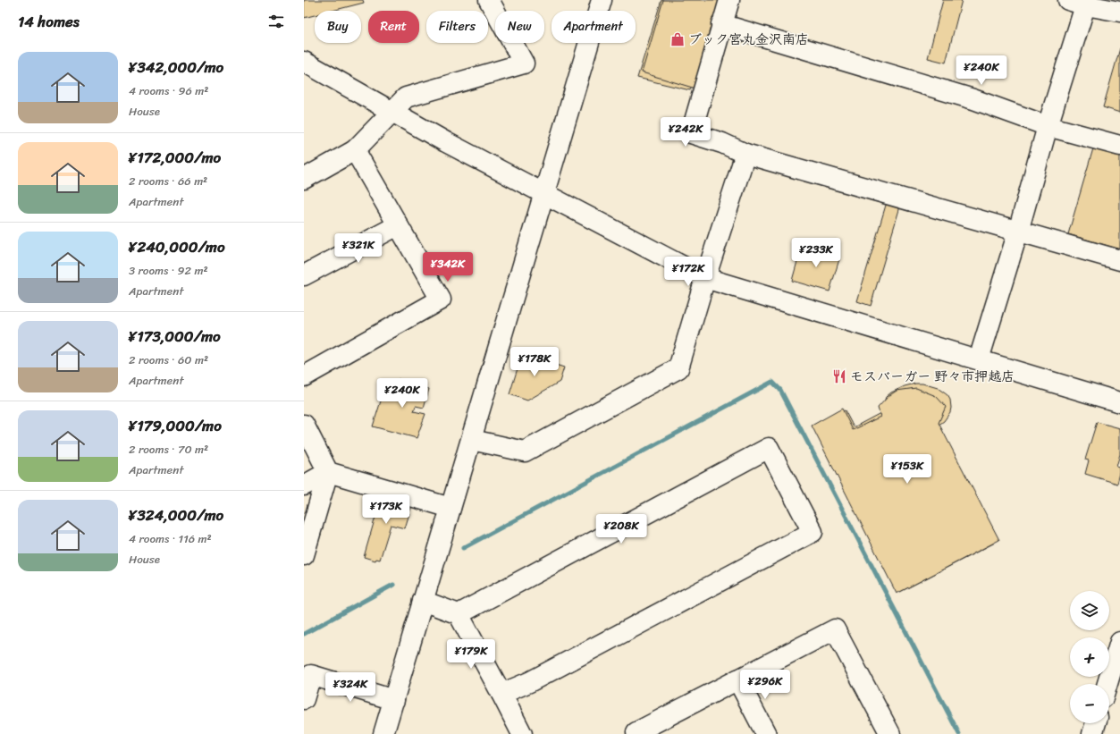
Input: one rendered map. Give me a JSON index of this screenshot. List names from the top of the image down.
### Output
{
  "places": {
    "shop": ["ブック宮丸金沢南店"],
    "restaurant": ["モスバーガー 野々市押越店"]
  },
  "page": {
    "heading": "14 homes",
    "chip": [
      "Buy",
      "Rent",
      "Filters",
      "New",
      "Apartment"
    ],
    "list": [
      {
        "name": "¥342,000/mo",
        "note": "4 rooms · 96 m² · House"
      },
      {
        "name": "¥172,000/mo",
        "note": "2 rooms · 66 m² · Apartment"
      },
      {
        "name": "¥240,000/mo",
        "note": "3 rooms · 92 m² · Apartment"
      },
      {
        "name": "¥173,000/mo",
        "note": "2 rooms · 60 m² · Apartment"
      },
      {
        "name": "¥179,000/mo",
        "note": "2 rooms · 70 m² · Apartment"
      },
      {
        "name": "¥324,000/mo",
        "note": "4 rooms · 116 m² · House"
      }
    ],
    "price": [
      "¥240K",
      "¥242K",
      "¥321K",
      "¥233K",
      "¥342K",
      "¥172K",
      "¥178K",
      "¥240K",
      "¥153K",
      "¥173K",
      "¥208K",
      "¥179K",
      "¥296K",
      "¥324K"
    ],
    "map_buttons": ["+", "−"]
  }
}
